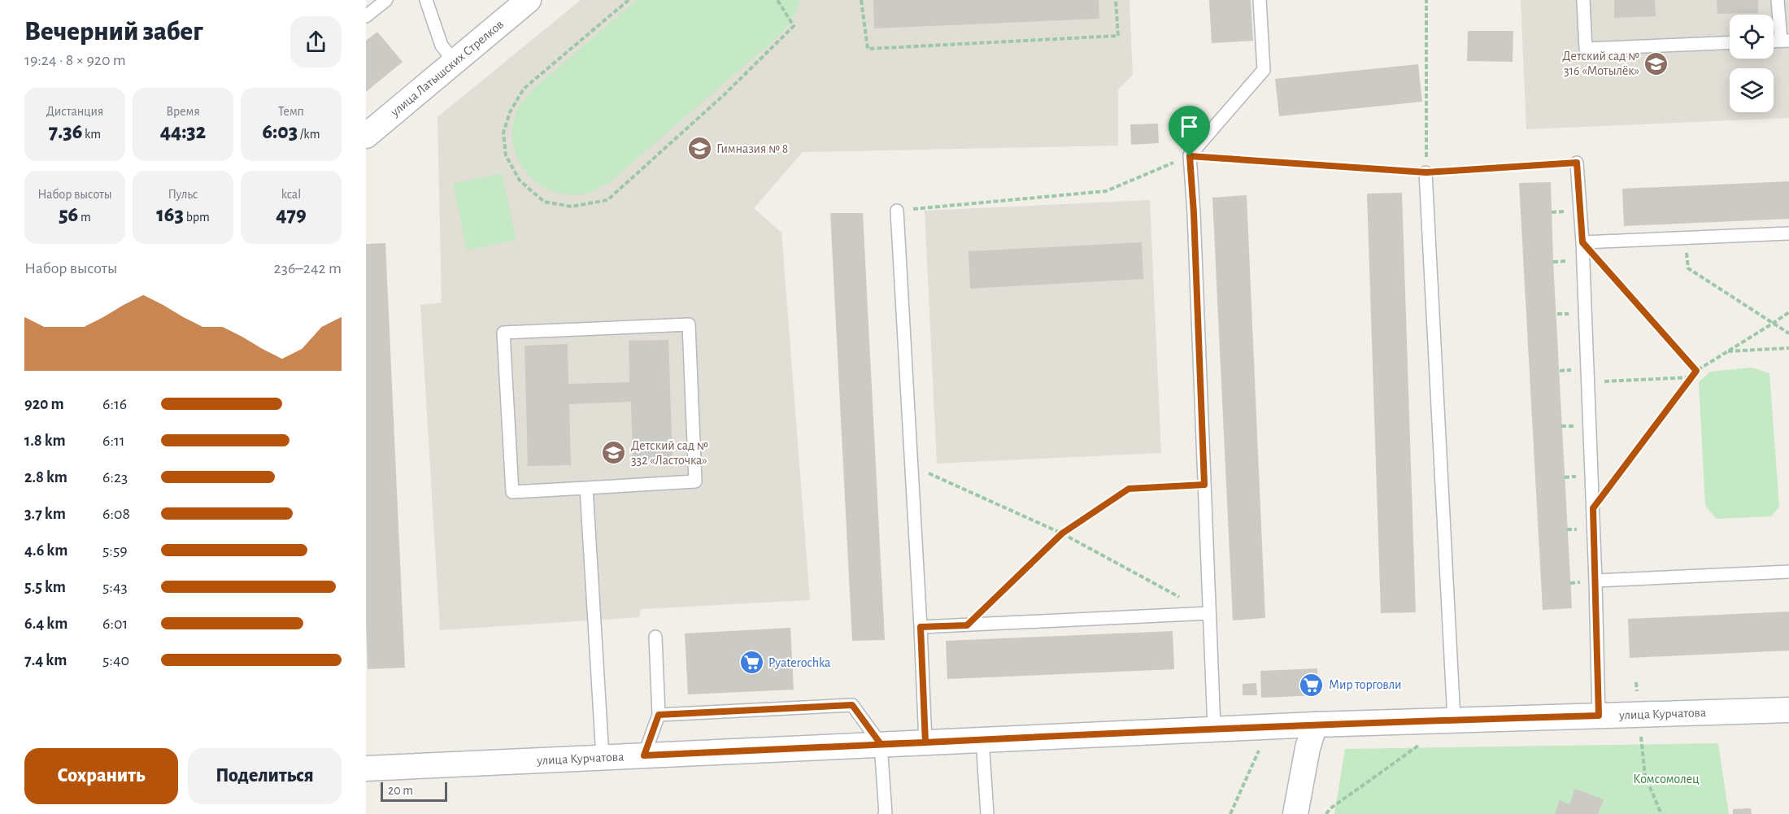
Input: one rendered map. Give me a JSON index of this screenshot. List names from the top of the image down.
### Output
{
  "streets": {
    "street": ["улица Латышских Стрелков", "улица Курчатова"]
  },
  "parks": ["Комсомолец"],
  "places": {
    "school or university": ["Детский сад № 316 «Мотылёк»", "Гимназия № 8", "Детский сад № 332 «Ласточка»"],
    "supermarket": ["Pyaterochka", "Мир торговли"]
  },
  "scale_bar": "20 m",
  "page": {
    "heading": ["Вечерний забег", "19:24 · 8 × 920 m"],
    "stats": [
      ["Дистанция", "7.36 km"],
      ["Время", "44:32"],
      ["Темп", "6:03 /km"],
      ["Набор высоты", "56 m"],
      ["Пульс", "163 bpm"],
      ["kcal", "479"]
    ],
    "chart": ["Набор высоты", "236–242 m"],
    "list": [
      {
        "name": "920 m",
        "note": "6:16"
      },
      {
        "name": "1.8 km",
        "note": "6:11"
      },
      {
        "name": "2.8 km",
        "note": "6:23"
      },
      {
        "name": "3.7 km",
        "note": "6:08"
      },
      {
        "name": "4.6 km",
        "note": "5:59"
      },
      {
        "name": "5.5 km",
        "note": "5:43"
      },
      {
        "name": "6.4 km",
        "note": "6:01"
      },
      {
        "name": "7.4 km",
        "note": "5:40"
      }
    ],
    "buttons": ["Сохранить", "Поделиться"],
    "scale": "20 m"
  }
}
